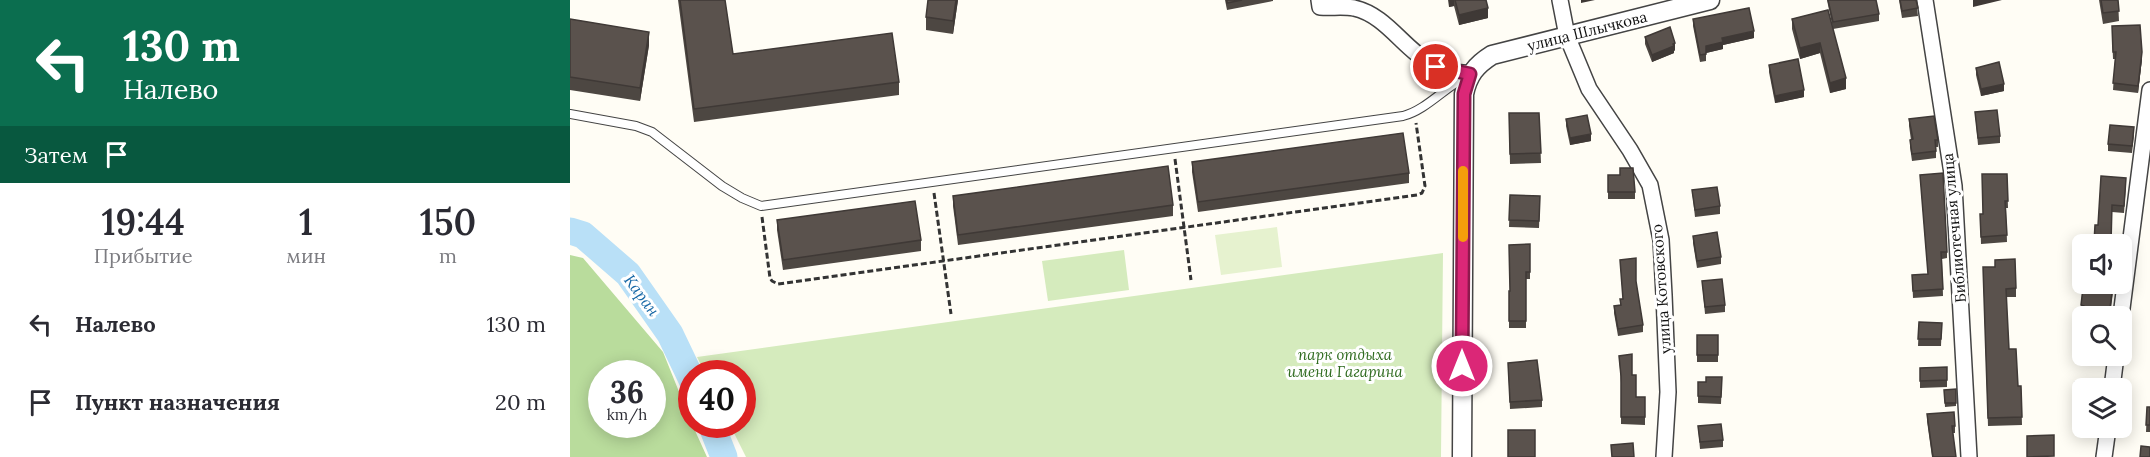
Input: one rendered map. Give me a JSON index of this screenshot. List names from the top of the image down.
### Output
{
  "streets": {
    "street": ["улица Шлычкова", "Библиотечная улица", "улица Котовского"]
  },
  "crossings": [
    ["улица Шлычкова", "улица Котовского"]
  ],
  "water": ["Каран"],
  "parks": ["парк отдыха имени Гагарина"],
  "page": {
    "turn": ["130 m", "Налево"],
    "then": "Затем",
    "eta": [
      "19:44",
      "Прибытие",
      "1",
      "мин",
      "150",
      "m"
    ],
    "list": [
      {
        "name": "Налево",
        "value": "130 m"
      },
      {
        "name": "Пункт назначения",
        "value": "20 m"
      }
    ],
    "speed": "36 km/h",
    "limit": "40"
  }
}
